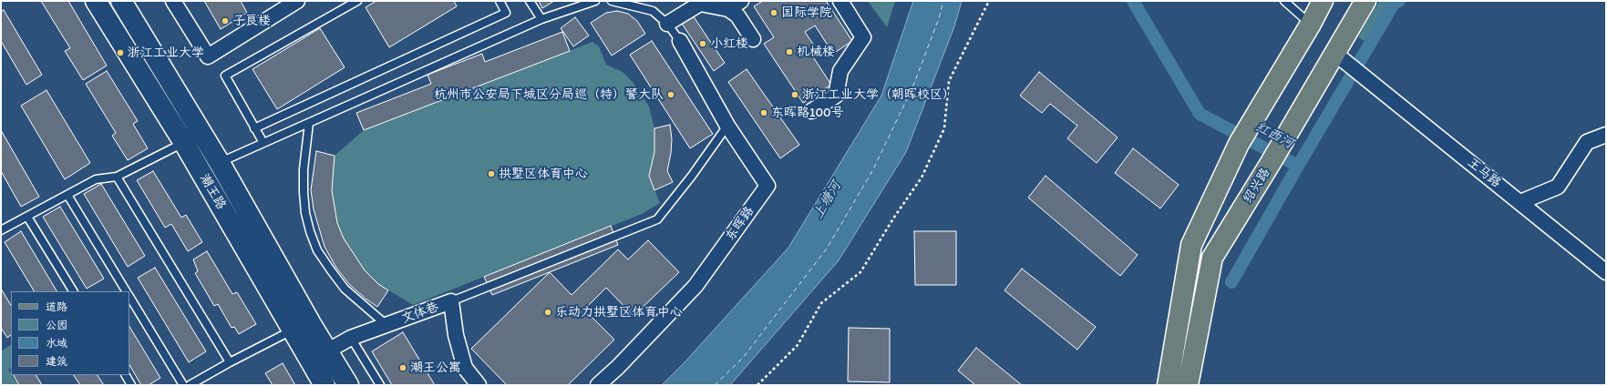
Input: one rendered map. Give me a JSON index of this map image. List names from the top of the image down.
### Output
{
  "streets": {
    "main road": ["绍兴路", "潮王路"],
    "street": ["王马路", "东晖路", "文体巷"]
  },
  "crossings": [
    ["王马路", "绍兴路"],
    ["潮王路", "文体巷"]
  ],
  "water": ["红西河", "上塘河"],
  "places": [
    "国际学院",
    "子良楼",
    "小红楼",
    "机械楼",
    "浙江工业大学",
    "杭州市公安局下城区分局巡（特）警大队",
    "浙江工业大学（朝晖校区）",
    "东晖路100号",
    "拱墅区体育中心",
    "乐动力拱墅区体育中心",
    "潮王公寓"
  ],
  "legend": [
    "道路",
    "公园",
    "水域",
    "建筑"
  ]
}
